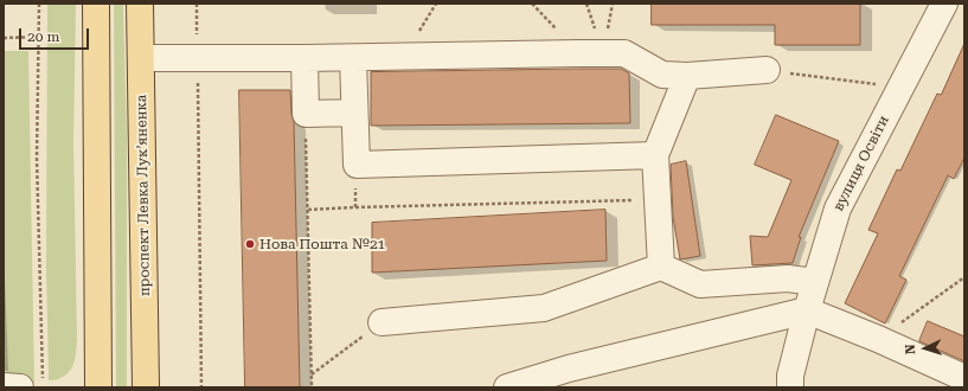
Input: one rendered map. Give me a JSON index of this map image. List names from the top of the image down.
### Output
{
  "streets": {
    "main road": ["проспект Левка Лукʼяненка"],
    "street": ["вулиця Освіти"]
  },
  "places": ["Нова Пошта №21"],
  "scale_bar": "20 m",
  "north": "left"
}
